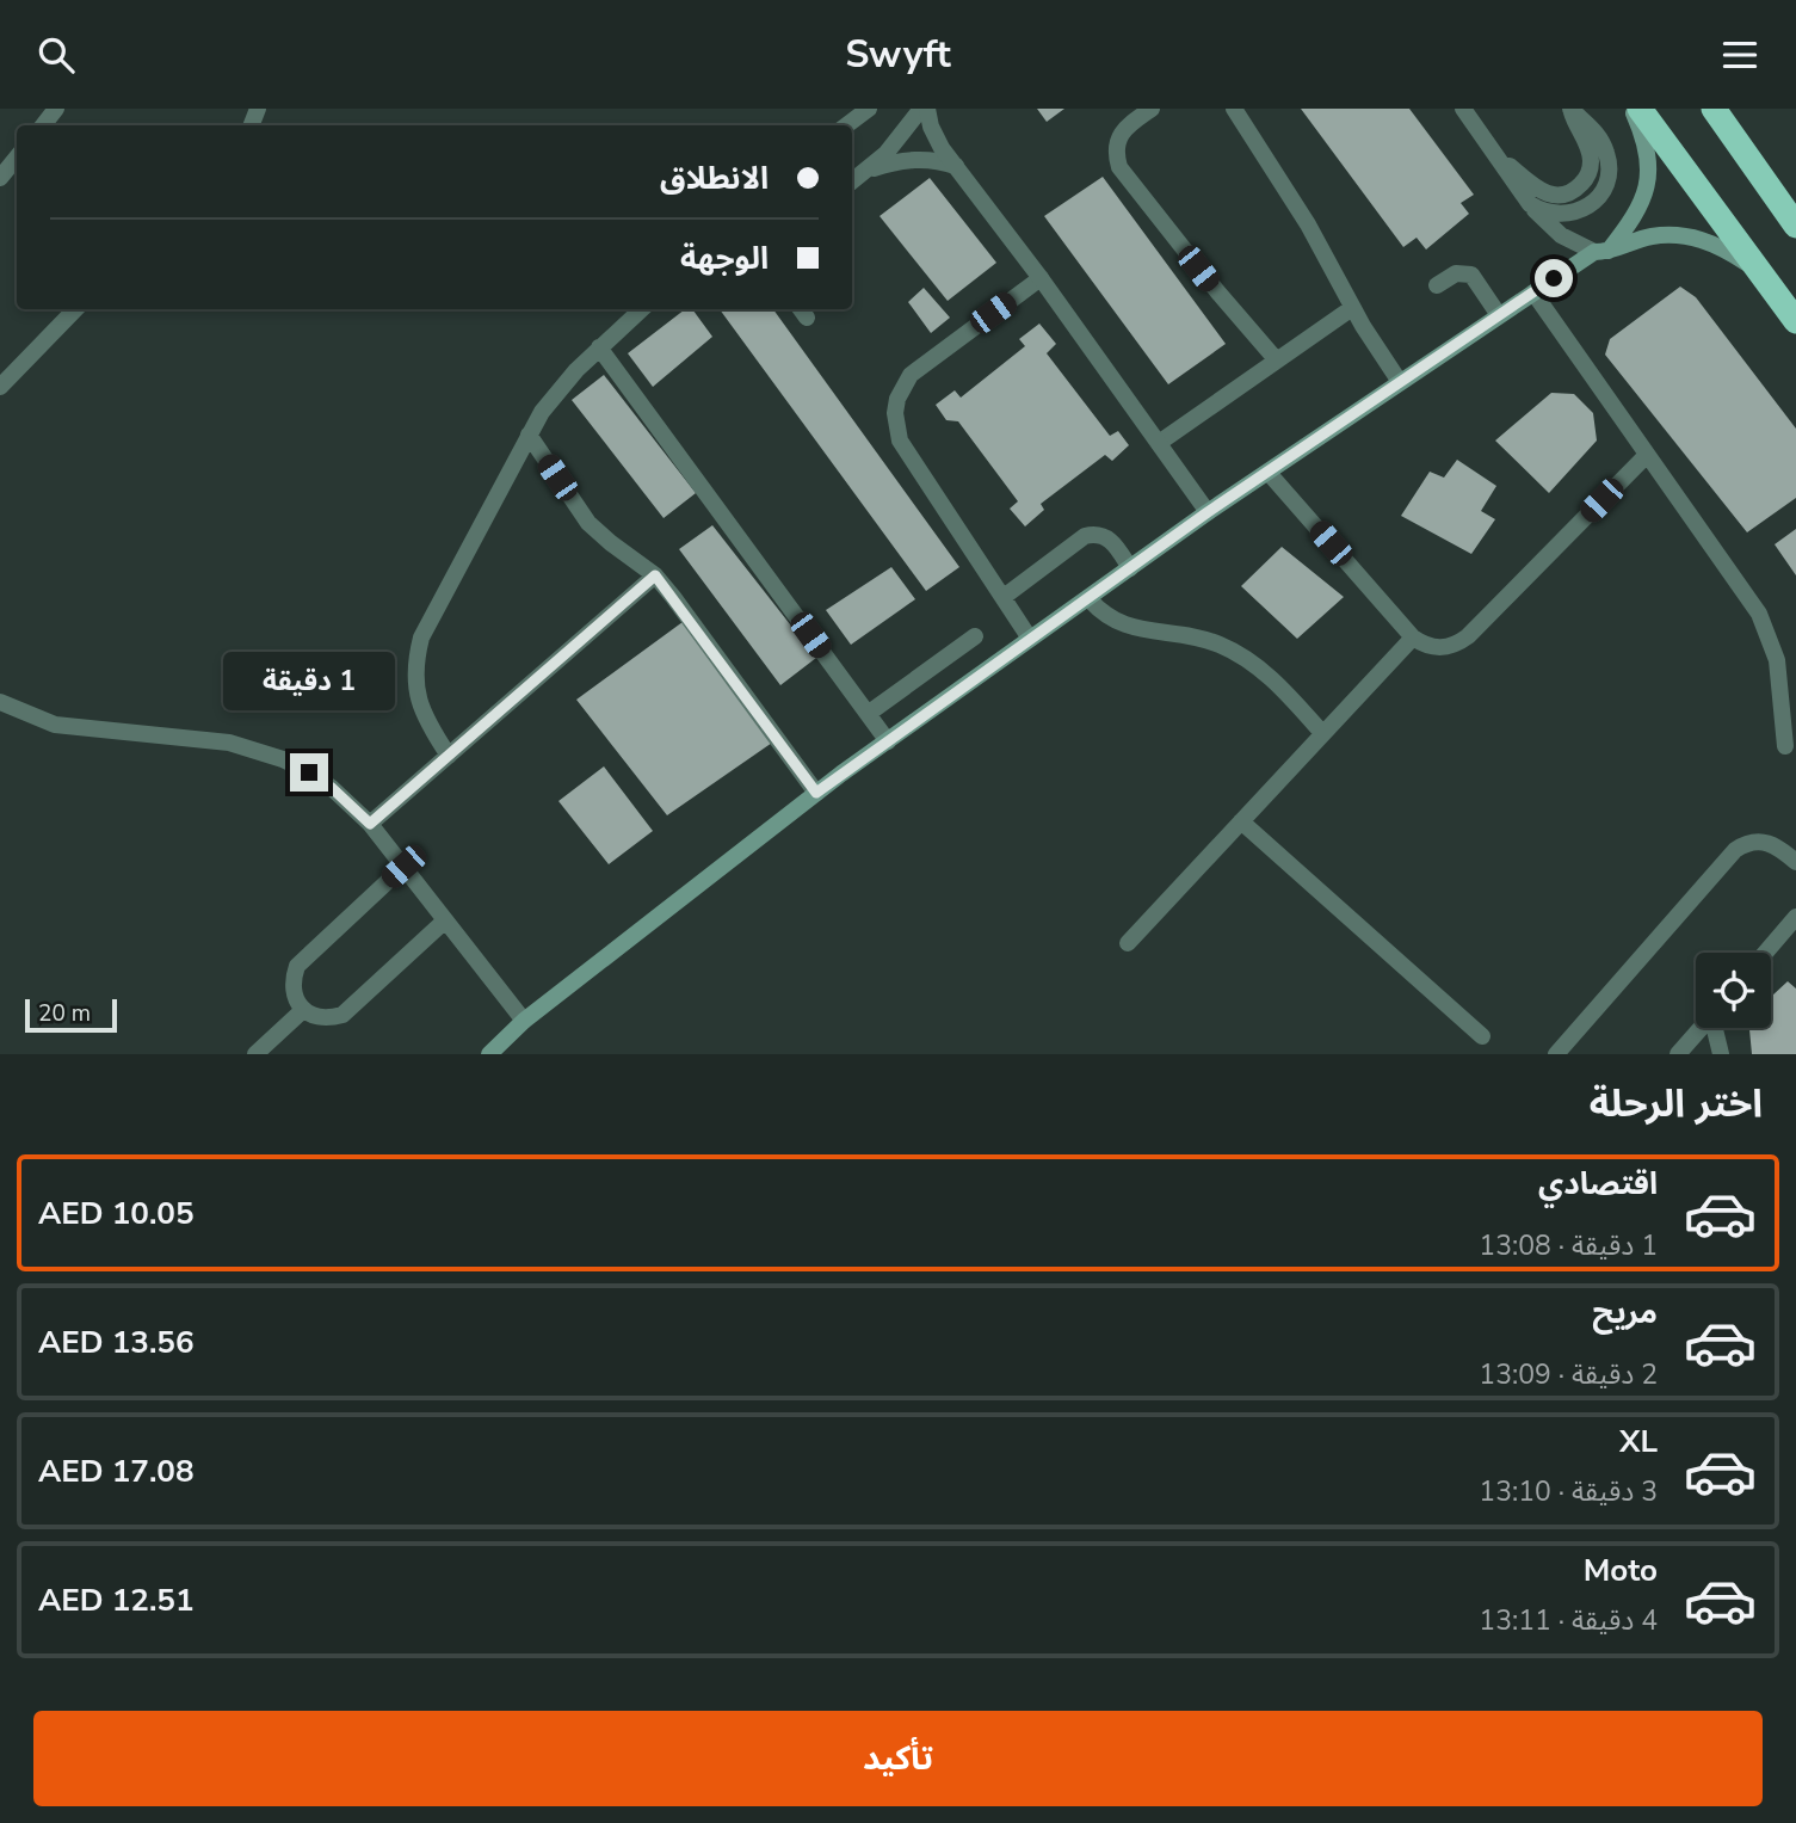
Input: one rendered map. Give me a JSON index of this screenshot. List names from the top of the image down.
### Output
{
  "scale_bar": "20 m",
  "page": {
    "header": "Swyft",
    "banner": ["الانطلاق", "الوجهة"],
    "bubble": "1 دقيقة",
    "scale": "20 m",
    "heading": "اختر الرحلة",
    "list": [
      {
        "name": "اقتصادي",
        "note": "1 دقيقة · 13:08",
        "value": "AED 10.05"
      },
      {
        "name": "مريح",
        "note": "2 دقيقة · 13:09",
        "value": "AED 13.56"
      },
      {
        "name": "XL",
        "note": "3 دقيقة · 13:10",
        "value": "AED 17.08"
      },
      {
        "name": "Moto",
        "note": "4 دقيقة · 13:11",
        "value": "AED 12.51"
      }
    ],
    "buttons": "تأكيد"
  }
}
